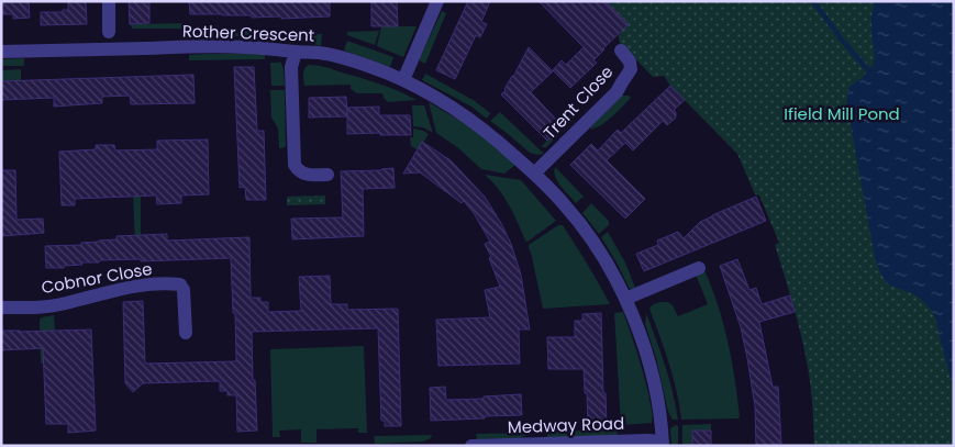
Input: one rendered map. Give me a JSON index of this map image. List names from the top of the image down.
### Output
{
  "streets": {
    "street": [
      "Rother Crescent",
      "Trent Close",
      "Cobnor Close",
      "Medway Road"
    ]
  },
  "crossings": [
    ["Rother Crescent", "Trent Close"],
    ["Rother Crescent", "Medway Road"]
  ],
  "parks": ["Ifield Mill Pond"]
}
